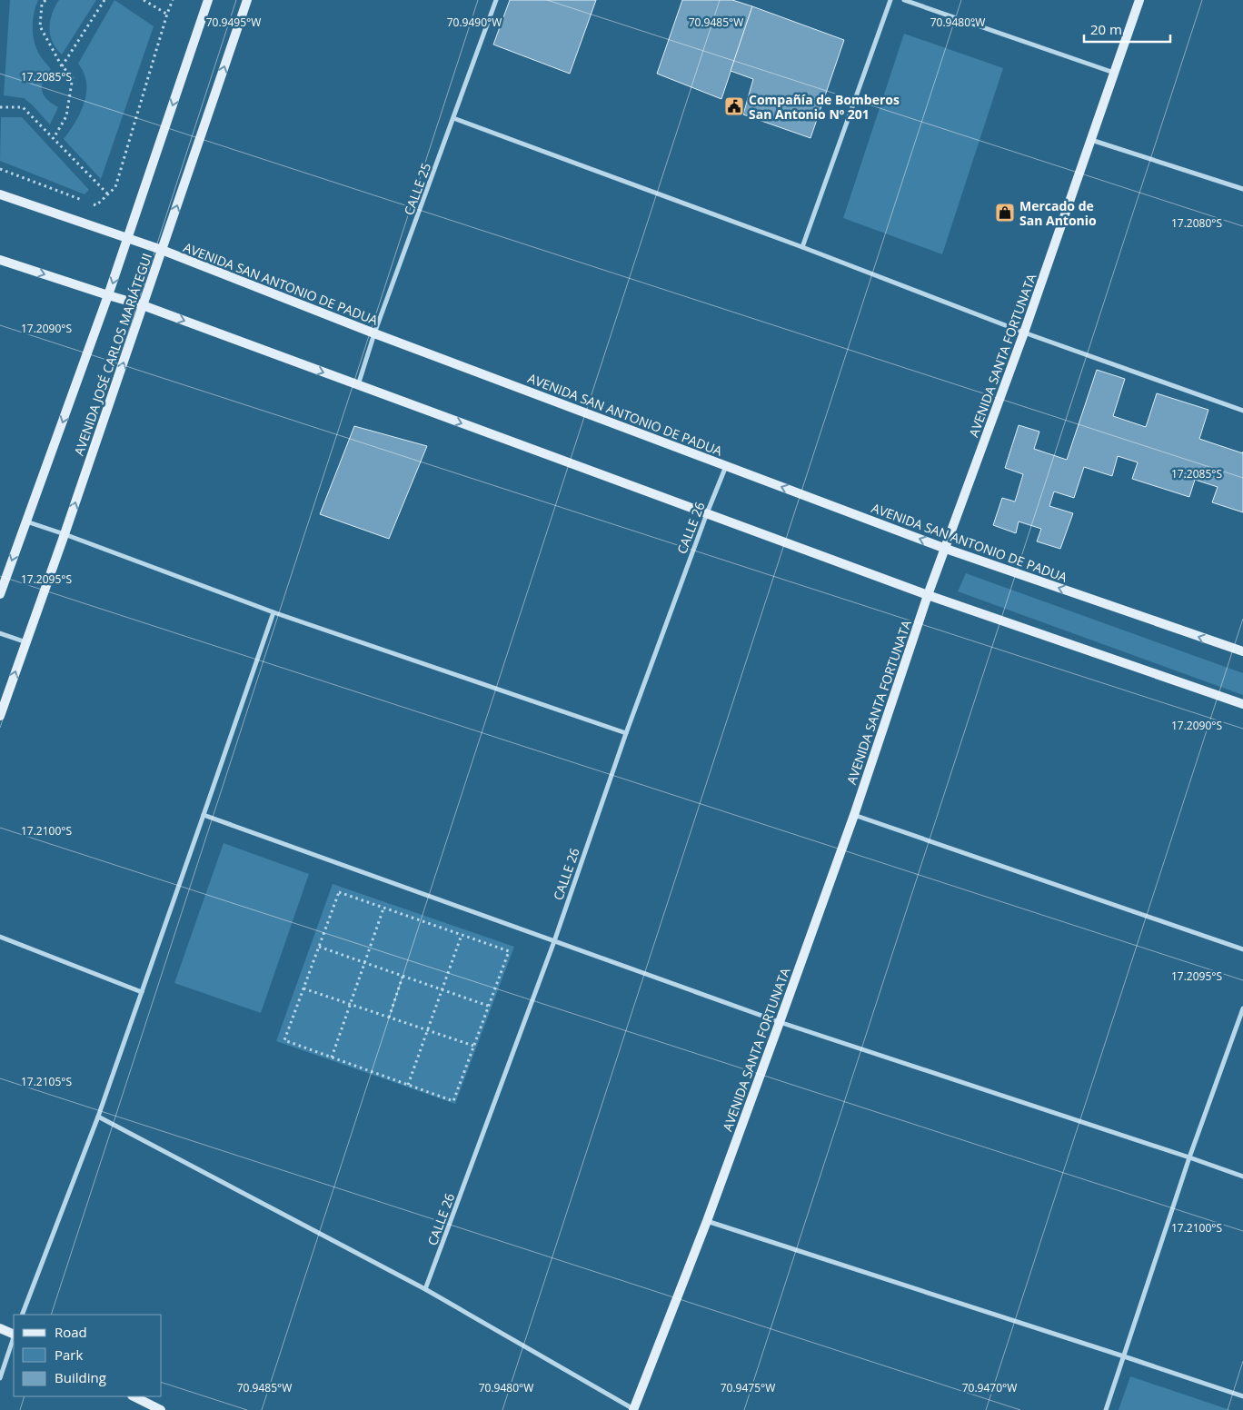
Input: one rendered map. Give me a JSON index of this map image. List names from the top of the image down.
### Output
{
  "streets": {
    "street": [
      "CALLE 25",
      "AVENIDA SAN ANTONIO DE PADUA",
      "AVENIDA JOSÉ CARLOS MARIÁTEGUI",
      "AVENIDA SANTA FORTUNATA",
      "CALLE 26"
    ]
  },
  "crossings": [
    ["CALLE 25", "AVENIDA SAN ANTONIO DE PADUA"],
    ["AVENIDA SAN ANTONIO DE PADUA", "AVENIDA JOSÉ CARLOS MARIÁTEGUI"],
    ["AVENIDA SAN ANTONIO DE PADUA", "AVENIDA SANTA FORTUNATA"],
    ["AVENIDA SAN ANTONIO DE PADUA", "CALLE 26"]
  ],
  "places": {
    "public building": ["Compañía de Bomberos San Antonio Nº 201"],
    "shop": ["Mercado de San Antonio"]
  },
  "legend": ["Road", "Park", "Building"],
  "scale_bar": "20 m",
  "coordinates": [
    "70.9495°W",
    "70.9490°W",
    "70.9485°W",
    "70.9480°W",
    "17.2085°S",
    "17.2080°S",
    "17.2090°S",
    "17.2095°S",
    "17.2100°S",
    "17.2105°S",
    "70.9475°W",
    "70.9470°W"
  ]
}
